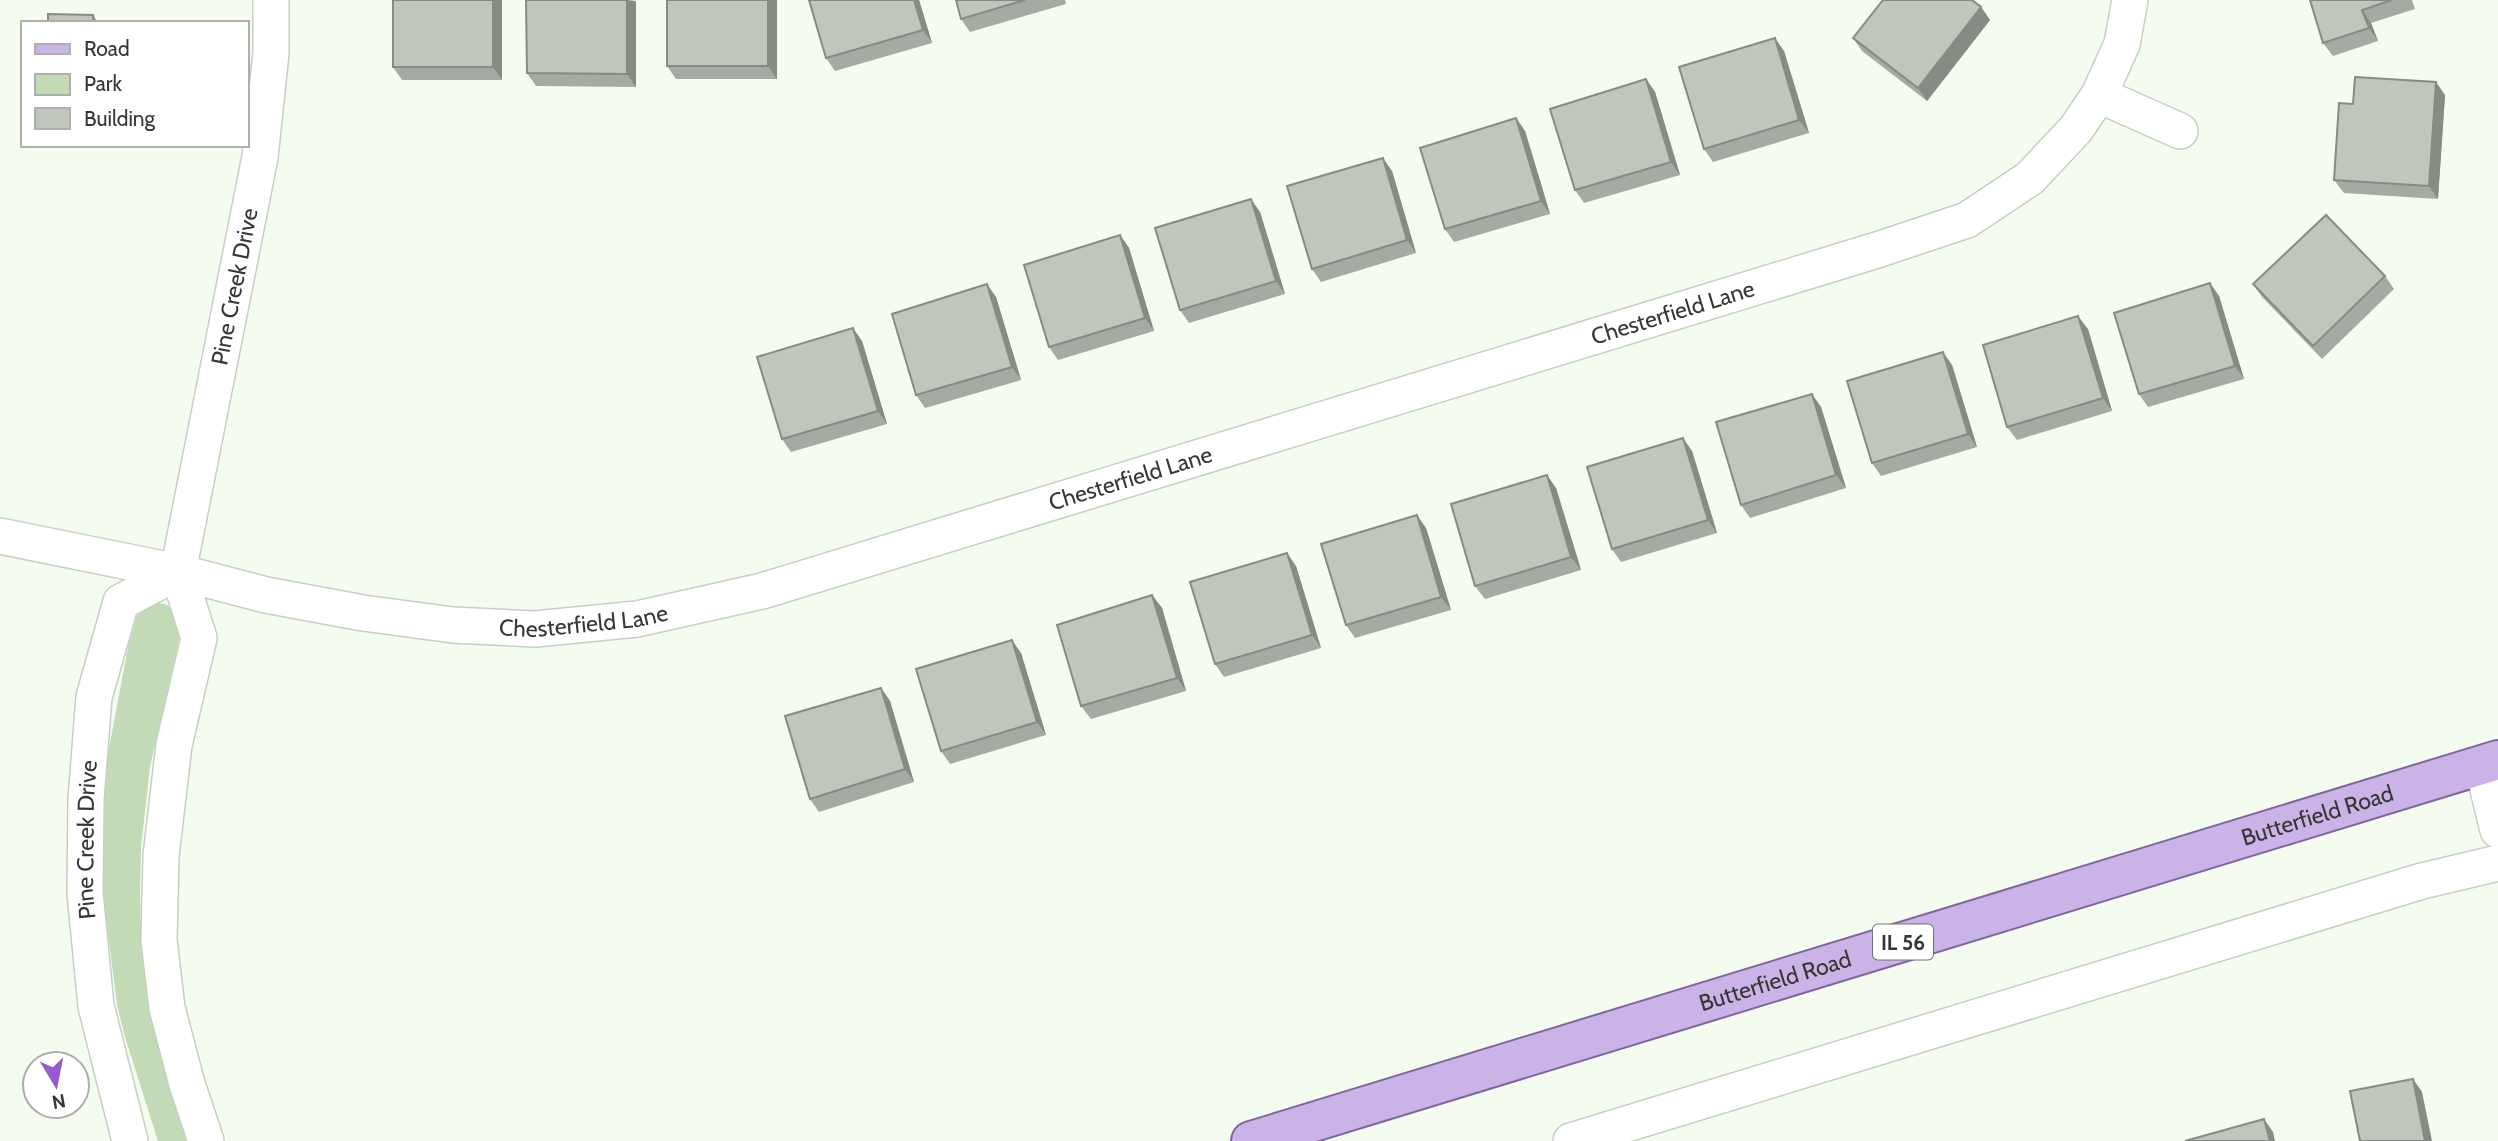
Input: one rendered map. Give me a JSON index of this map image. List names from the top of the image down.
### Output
{
  "streets": {
    "main road": ["Butterfield Road", "IL 56"],
    "street": ["Pine Creek Drive", "Chesterfield Lane"]
  },
  "crossings": [
    ["Pine Creek Drive", "Chesterfield Lane"]
  ],
  "legend": ["Road", "Park", "Building"],
  "north": "bottom"
}
